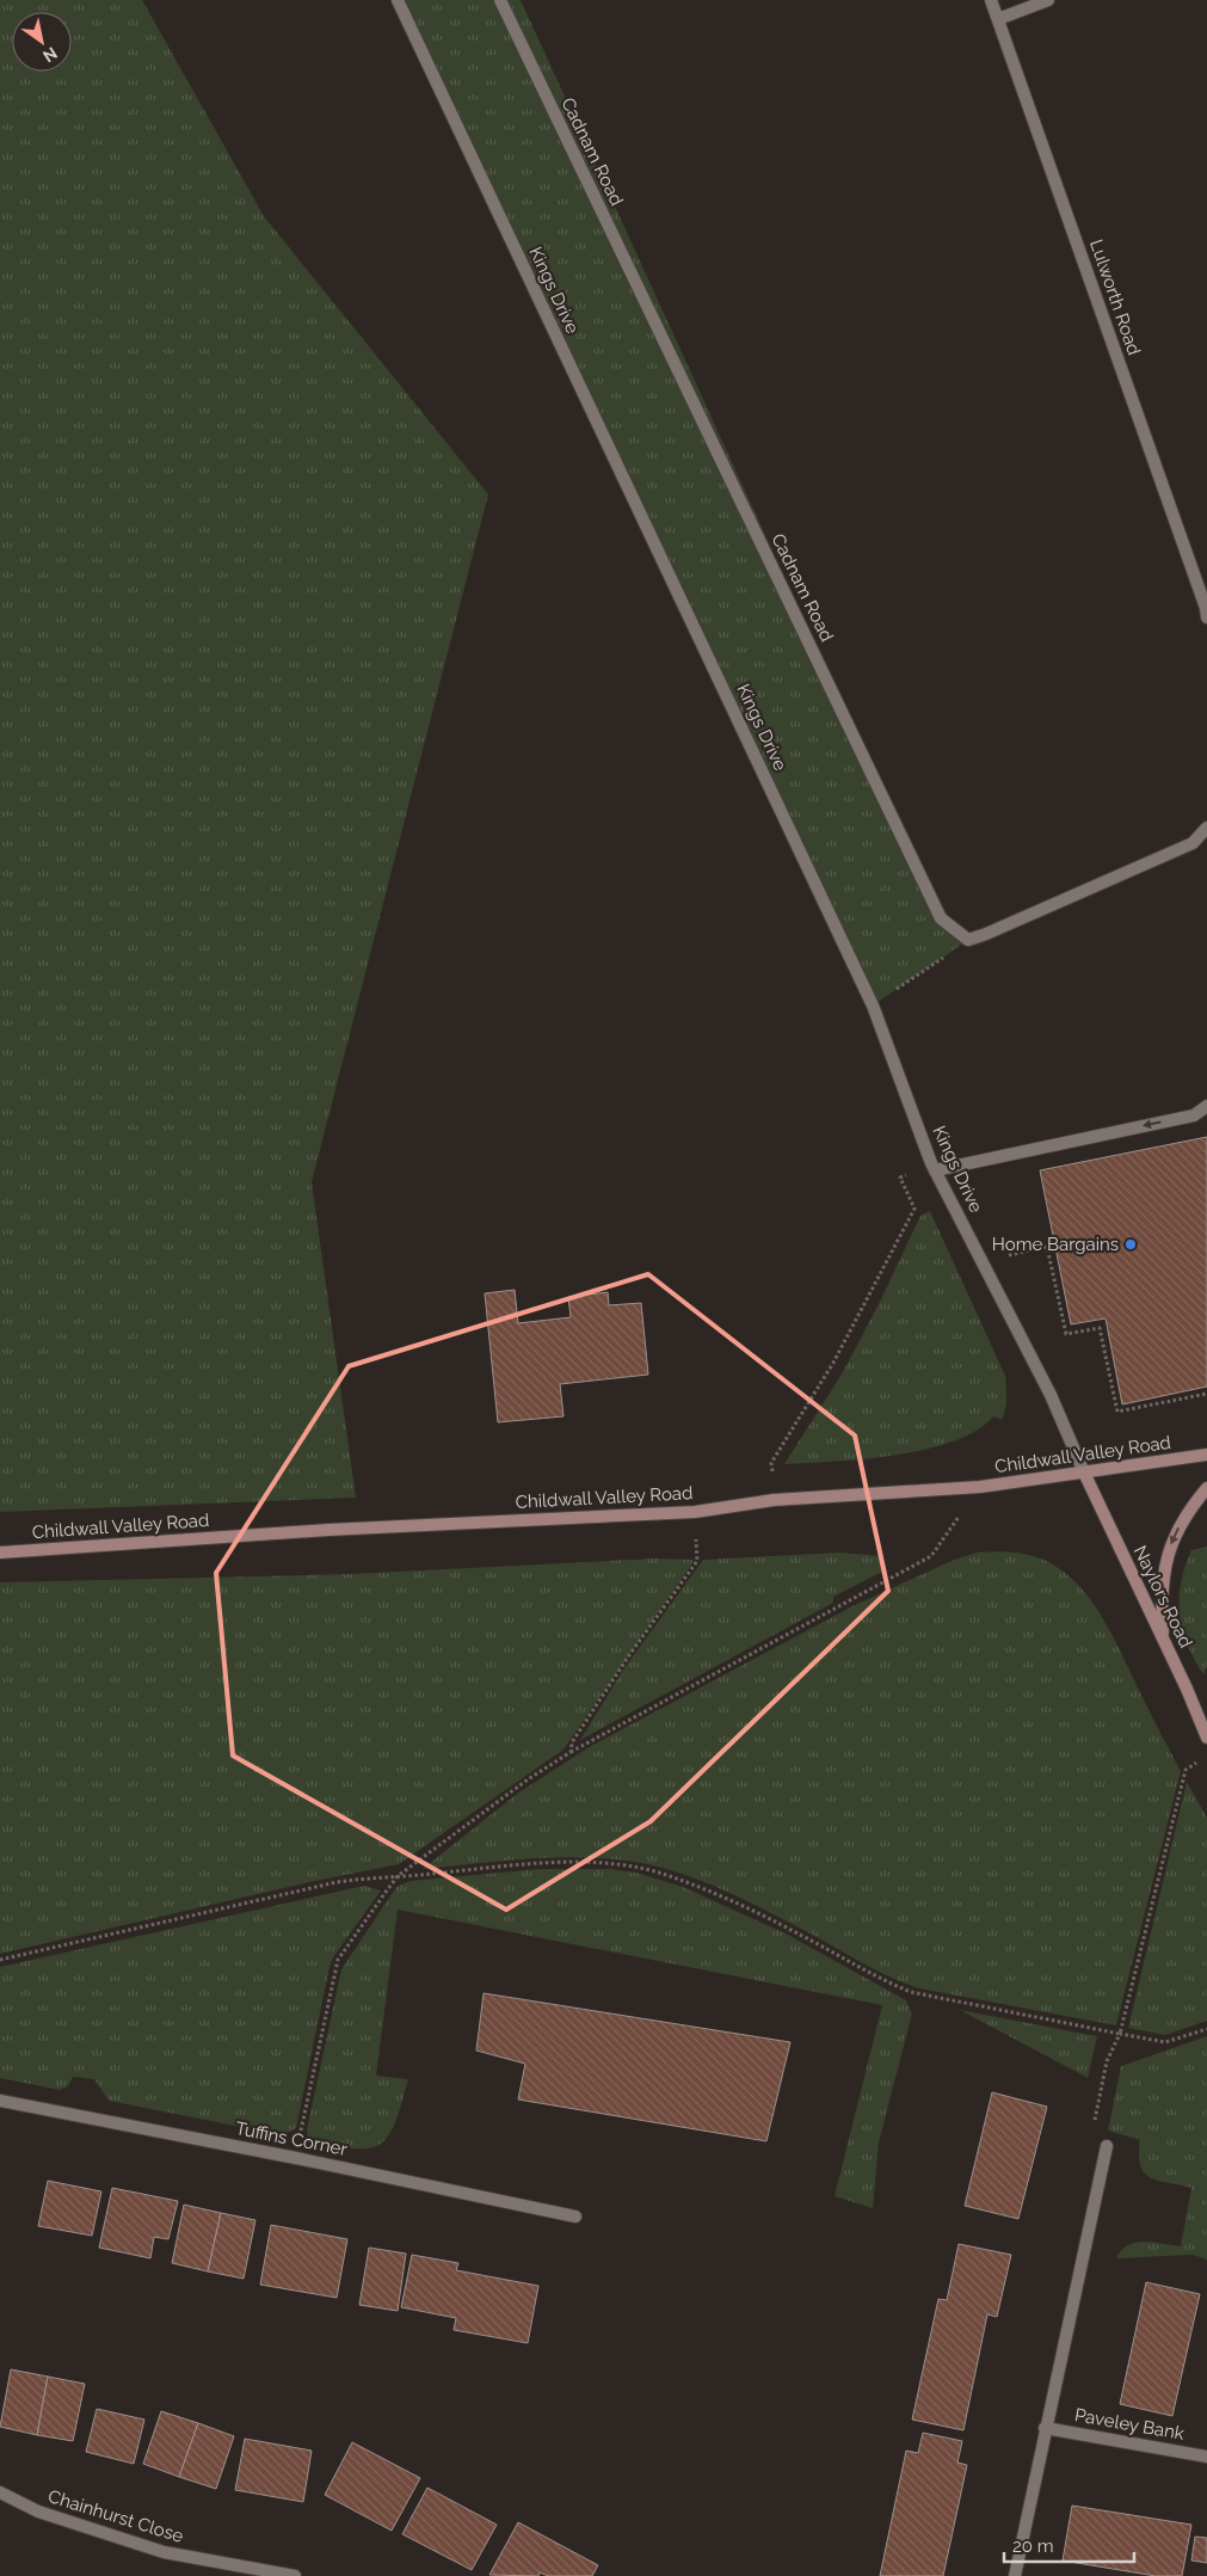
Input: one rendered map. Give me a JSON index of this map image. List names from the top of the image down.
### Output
{
  "streets": {
    "main road": ["Childwall Valley Road", "Naylors Road"],
    "street": [
      "Cadnam Road",
      "Kings Drive",
      "Lulworth Road",
      "Tuffins Corner",
      "Paveley Bank",
      "Chainhurst Close"
    ]
  },
  "crossings": [
    ["Kings Drive", "Childwall Valley Road"],
    ["Kings Drive", "Naylors Road"],
    ["Childwall Valley Road", "Naylors Road"]
  ],
  "places": ["Home Bargains"],
  "scale_bar": "20 m",
  "north": "bottom right"
}
